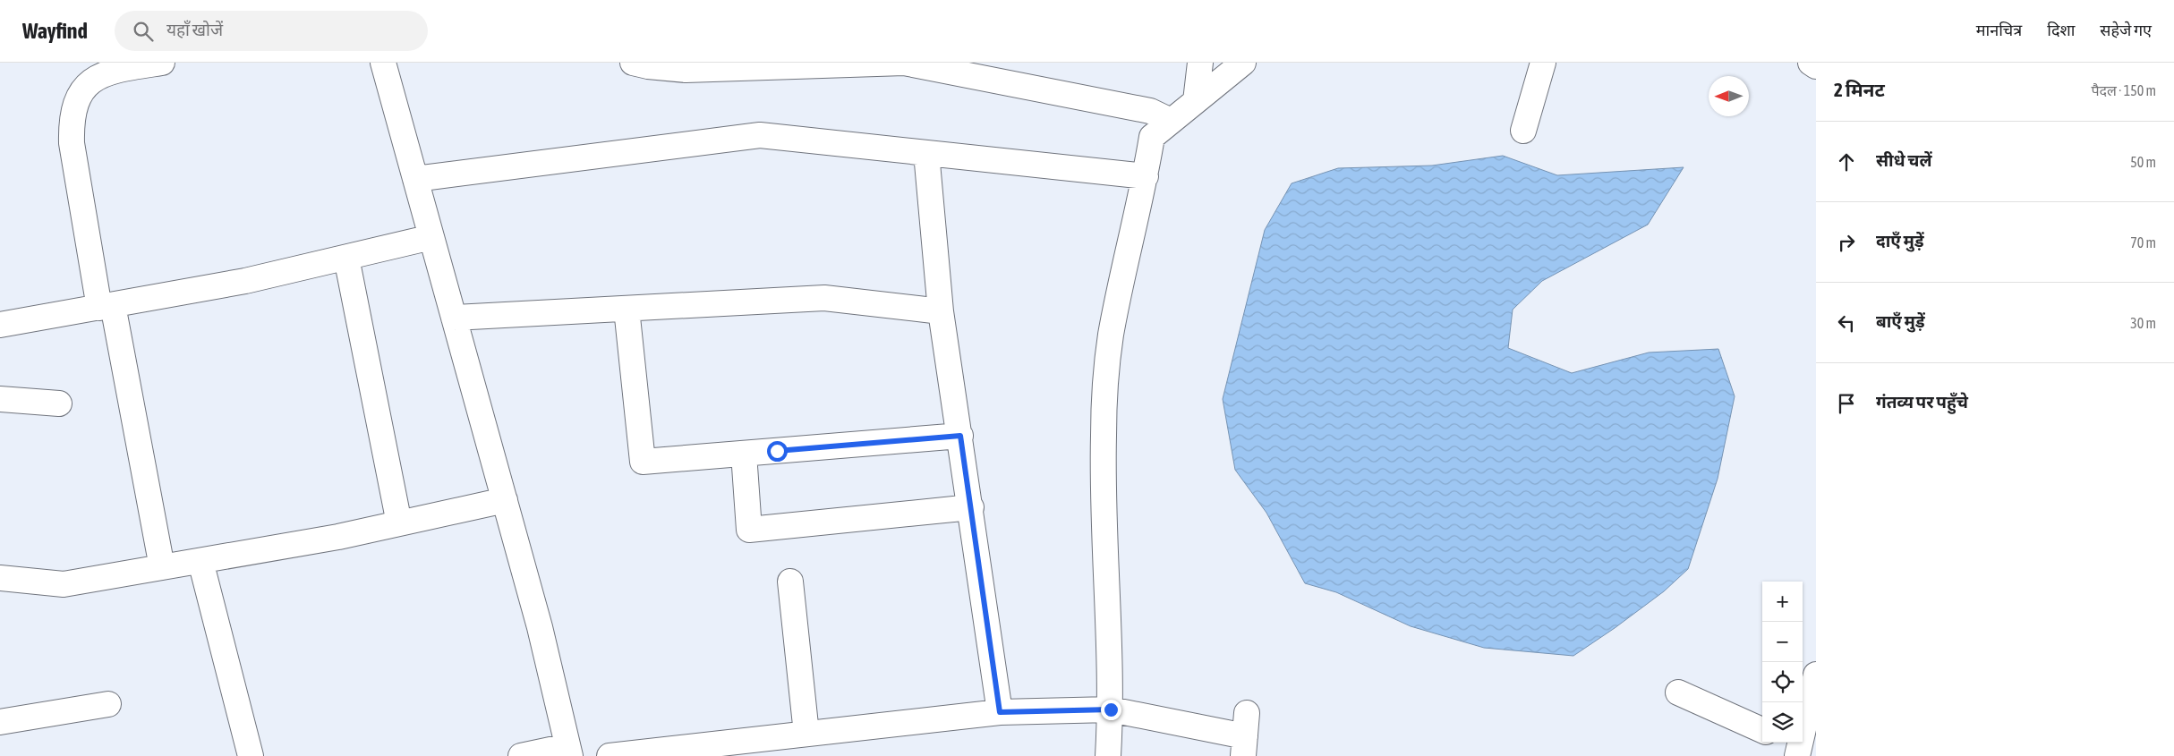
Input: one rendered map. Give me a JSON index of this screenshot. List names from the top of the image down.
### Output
{
  "north": "left",
  "page": {
    "header": "Wayfind",
    "search": "यहाँ खोजें",
    "nav": ["मानचित्र", "दिशा", "सहेजे गए"],
    "heading": ["2 मिनट", "पैदल · 150 m"],
    "list": [
      ["सीधे चलें", "50 m"],
      ["दाएँ मुड़ें", "70 m"],
      ["बाएँ मुड़ें", "30 m"],
      "गंतव्य पर पहुँचे"
    ],
    "map_buttons": ["+", "−"]
  }
}
